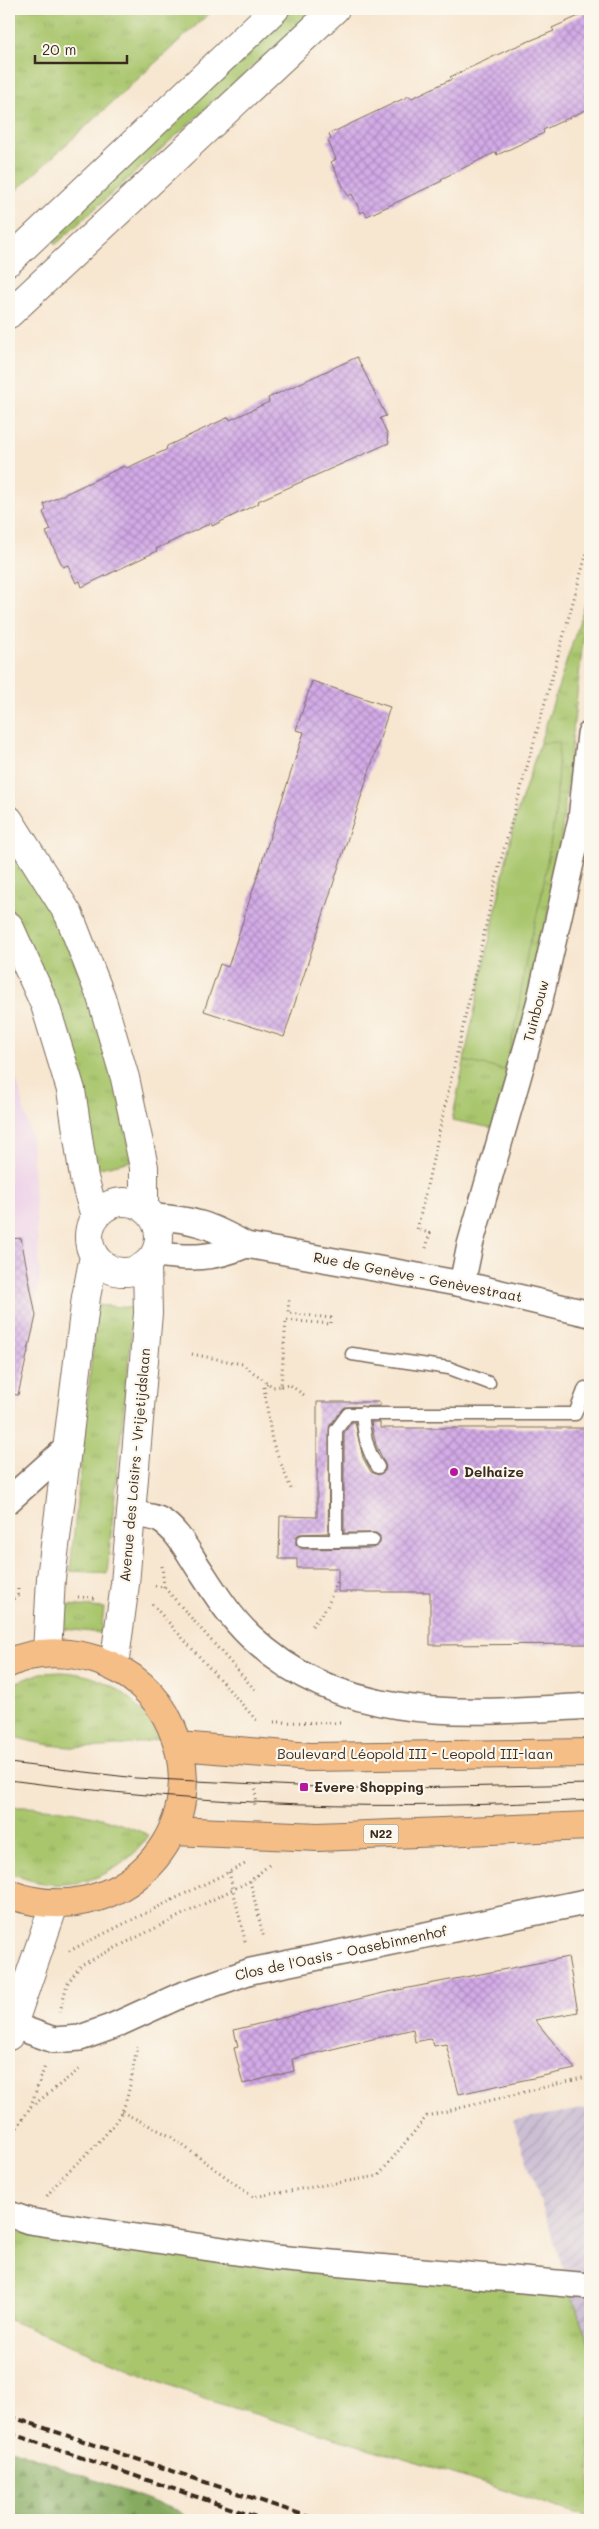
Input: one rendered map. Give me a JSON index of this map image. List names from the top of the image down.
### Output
{
  "streets": {
    "main road": ["Boulevard Léopold III - Leopold III-laan", "N22"],
    "street": [
      "Tuinbouw",
      "Rue de Genève - Genèvestraat",
      "Avenue des Loisirs - Vrijetijdslaan",
      "Clos de l'Oasis - Oasebinnenhof"
    ]
  },
  "crossings": [
    ["Tuinbouw", "Rue de Genève - Genèvestraat"],
    ["Rue de Genève - Genèvestraat", "Avenue des Loisirs - Vrijetijdslaan"]
  ],
  "places": {
    "other": ["Delhaize"],
    "transit": ["Evere Shopping"]
  },
  "scale_bar": "20 m"
}
